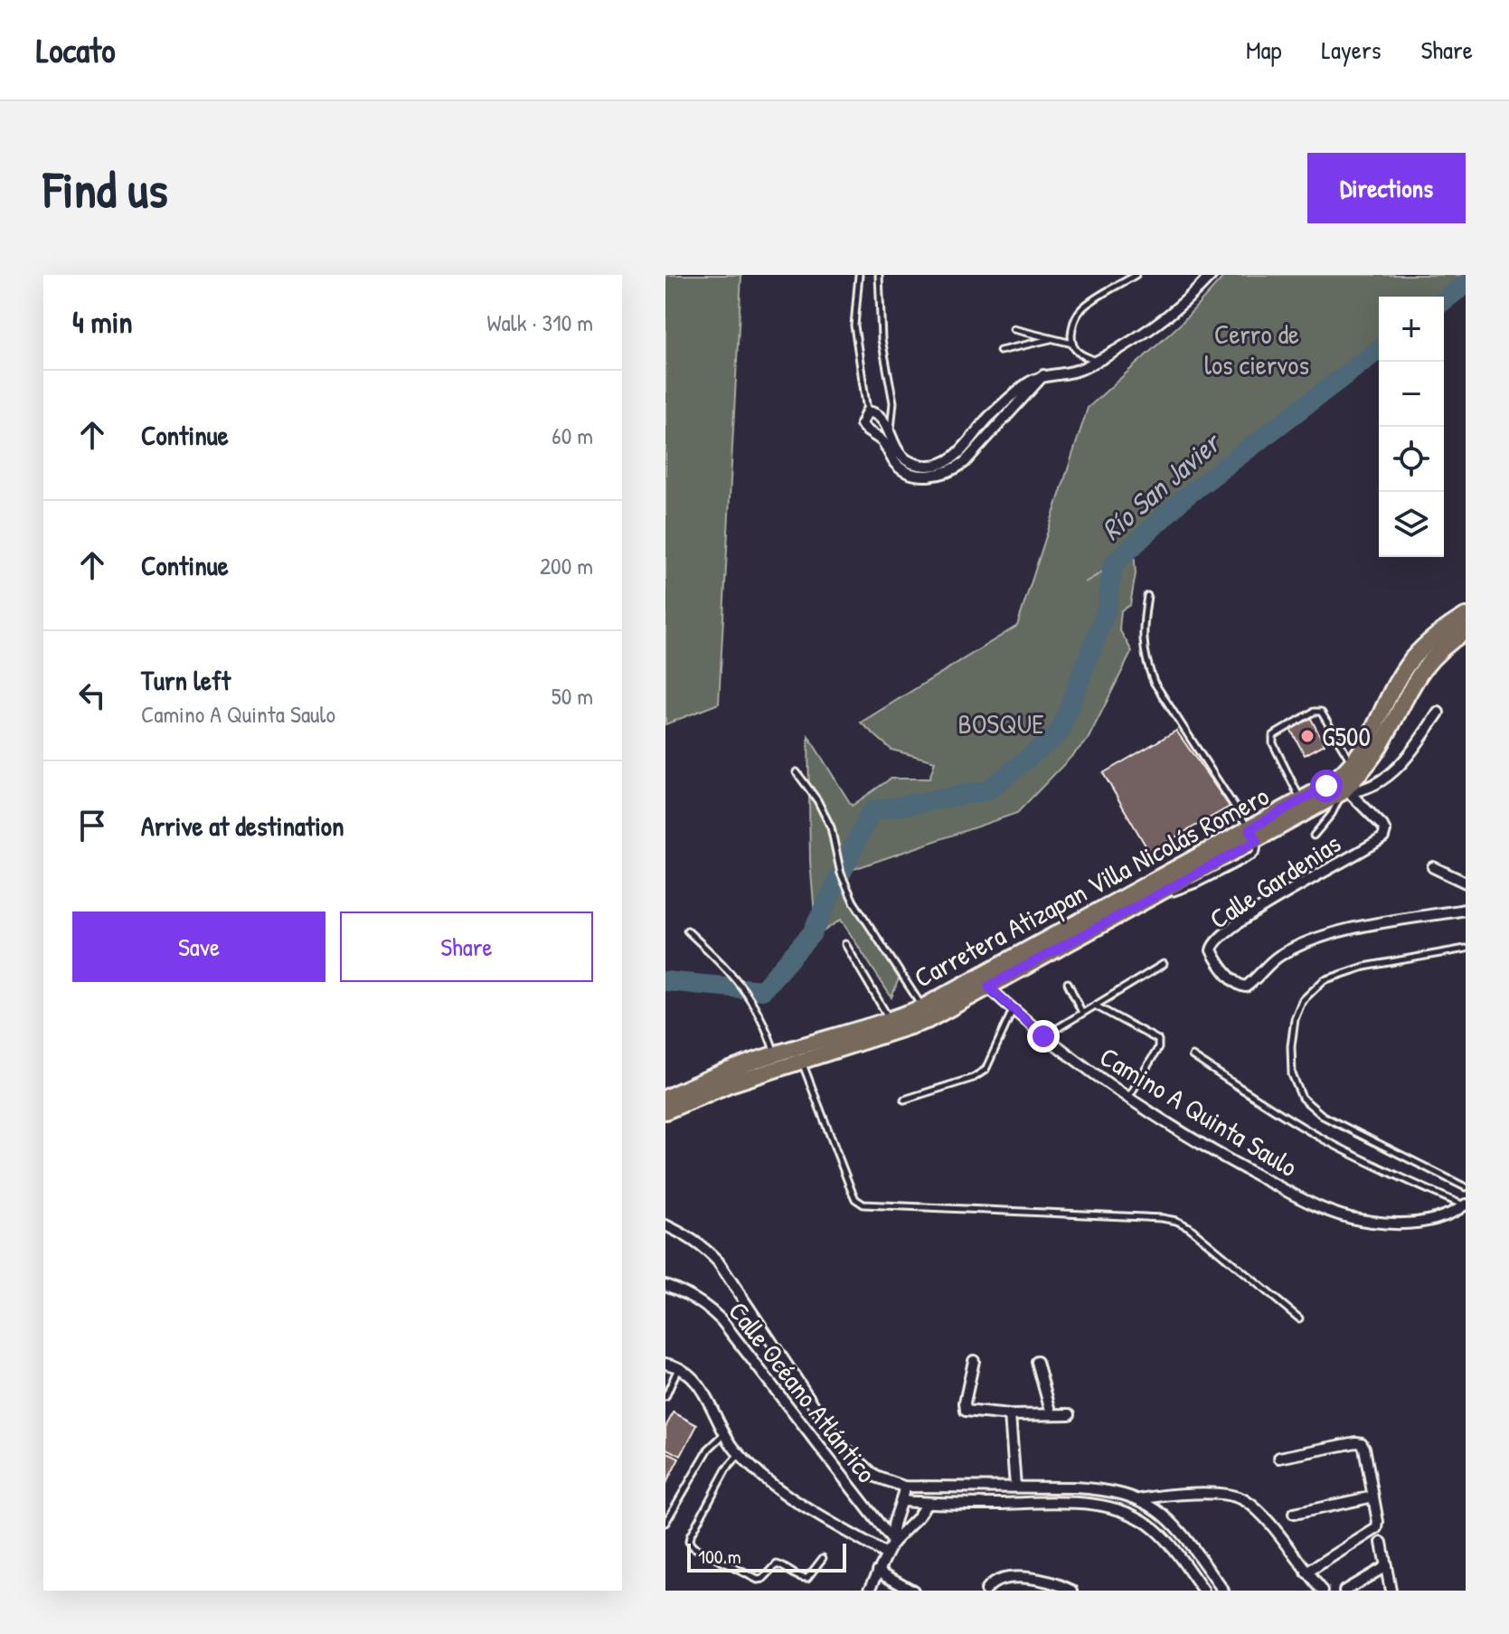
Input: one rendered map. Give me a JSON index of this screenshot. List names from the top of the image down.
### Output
{
  "streets": {
    "main road": ["Carretera Atizapan Villa Nicolás Romero"],
    "street": ["Calle Gardenias", "Camino A Quinta Saulo", "Calle Océano Atlántico"]
  },
  "crossings": [
    ["Calle Gardenias", "Carretera Atizapan Villa Nicolás Romero"],
    ["Carretera Atizapan Villa Nicolás Romero", "Camino A Quinta Saulo"]
  ],
  "water": ["Río San Javier"],
  "parks": ["Cerro de los ciervos", "BOSQUE"],
  "places": ["G500"],
  "scale_bar": "100 m",
  "page": {
    "header": "Locato",
    "nav": ["Map", "Layers", "Share"],
    "buttons": [
      "Directions",
      ["Save", "Share"]
    ],
    "title": "Find us",
    "heading": ["4 min", "Walk · 310 m"],
    "map_buttons": ["+", "−"],
    "list": [
      ["Continue", "60 m"],
      ["Continue", "200 m"],
      ["Turn left", "Camino A Quinta Saulo", "50 m"],
      "Arrive at destination"
    ],
    "scale": "100 m"
  }
}
